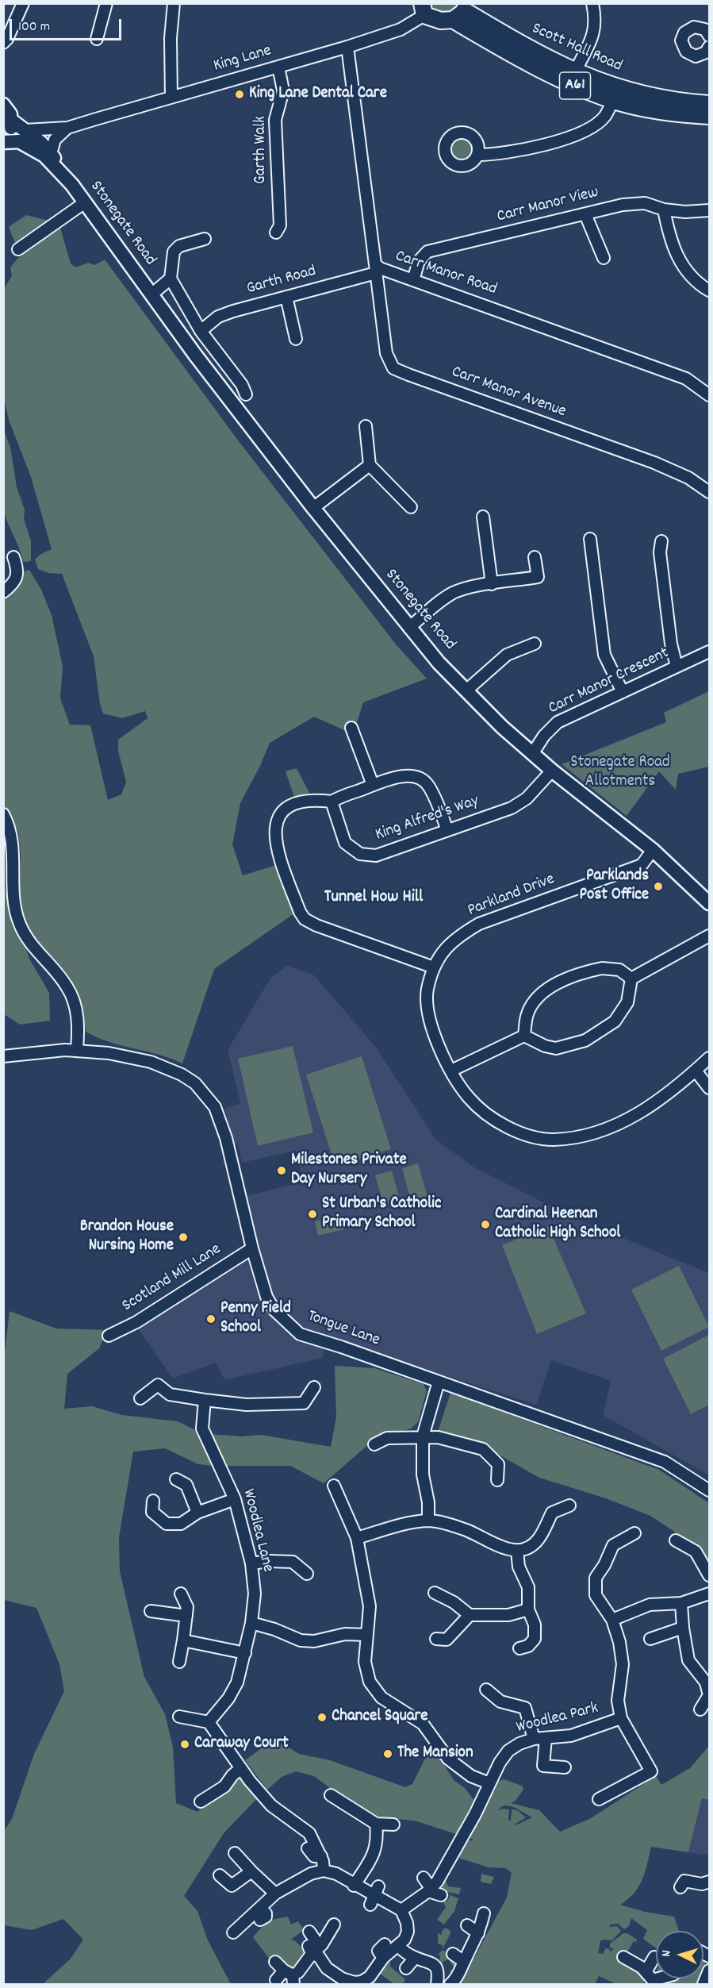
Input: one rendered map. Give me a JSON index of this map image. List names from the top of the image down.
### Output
{
  "streets": {
    "highway": ["Scott Hall Road", "A61"],
    "main road": ["Stonegate Road"],
    "street": [
      "King Lane",
      "Garth Walk",
      "Carr Manor View",
      "Carr Manor Road",
      "Garth Road",
      "Carr Manor Avenue",
      "Carr Manor Crescent",
      "King Alfred's Way",
      "Parkland Drive",
      "Scotland Mill Lane",
      "Tongue Lane",
      "Woodlea Lane",
      "Woodlea Park"
    ]
  },
  "crossings": [
    ["Scott Hall Road", "A61"],
    ["King Lane", "A61"],
    ["King Lane", "Garth Walk"],
    ["King Lane", "Stonegate Road"],
    ["King Lane", "Carr Manor Road"],
    ["Carr Manor View", "Carr Manor Road"],
    ["Stonegate Road", "Garth Road"],
    ["Stonegate Road", "Carr Manor Crescent"],
    ["Stonegate Road", "King Alfred's Way"],
    ["Stonegate Road", "Parkland Drive"],
    ["Carr Manor Road", "Garth Road"],
    ["Carr Manor Road", "Carr Manor Avenue"],
    ["Garth Road", "Carr Manor Avenue"],
    ["Scotland Mill Lane", "Tongue Lane"]
  ],
  "districts": ["Tunnel How Hill"],
  "parks": ["Stonegate Road Allotments"],
  "places": [
    "King Lane Dental Care",
    "Parklands Post Office",
    "Milestones Private Day Nursery",
    "St Urban's Catholic Primary School",
    "Cardinal Heenan Catholic High School",
    "Brandon House Nursing Home",
    "Penny Field School",
    "Chancel Square",
    "Caraway Court",
    "The Mansion"
  ],
  "scale_bar": "100 m",
  "north": "left"
}
